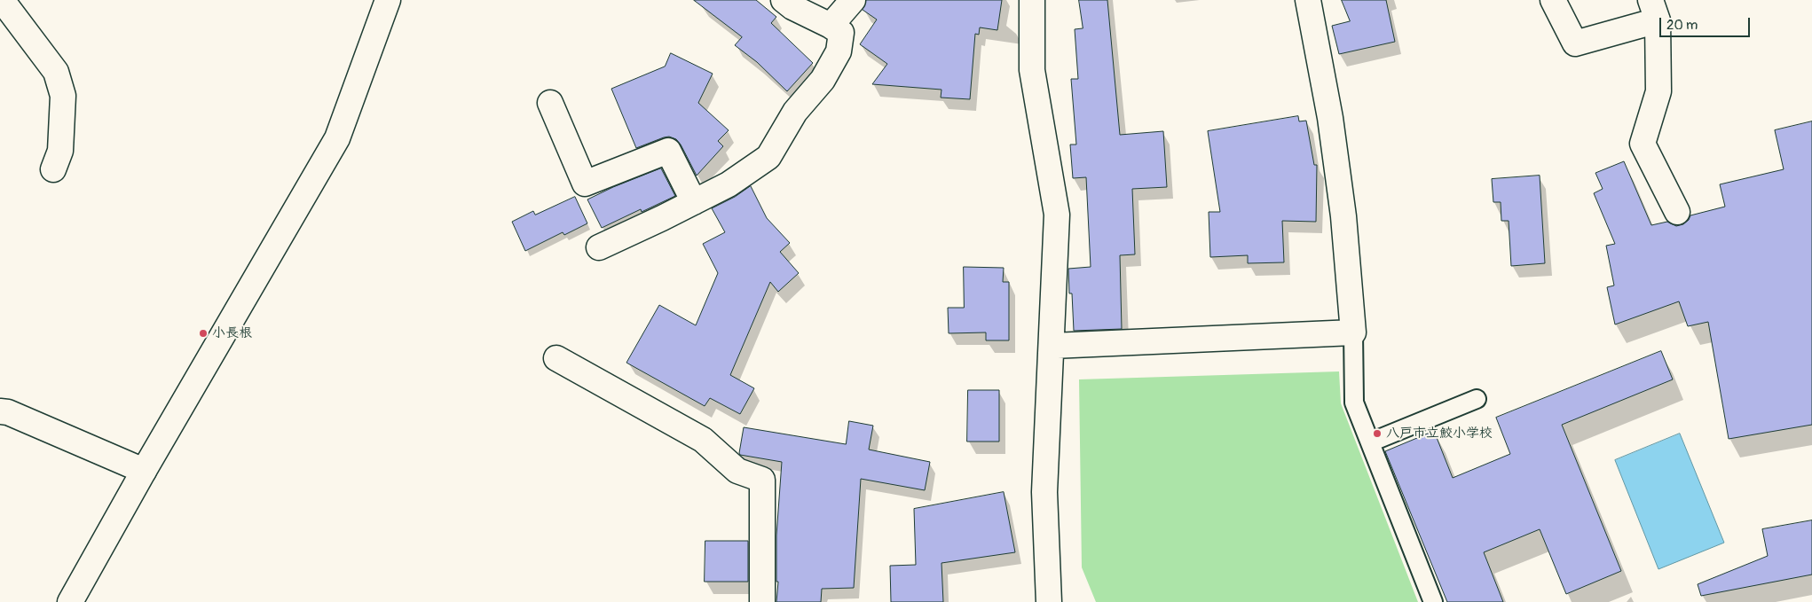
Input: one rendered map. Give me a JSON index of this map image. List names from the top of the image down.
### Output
{
  "places": ["小長根", "八戸市立鮫小学校"],
  "scale_bar": "20 m"
}
